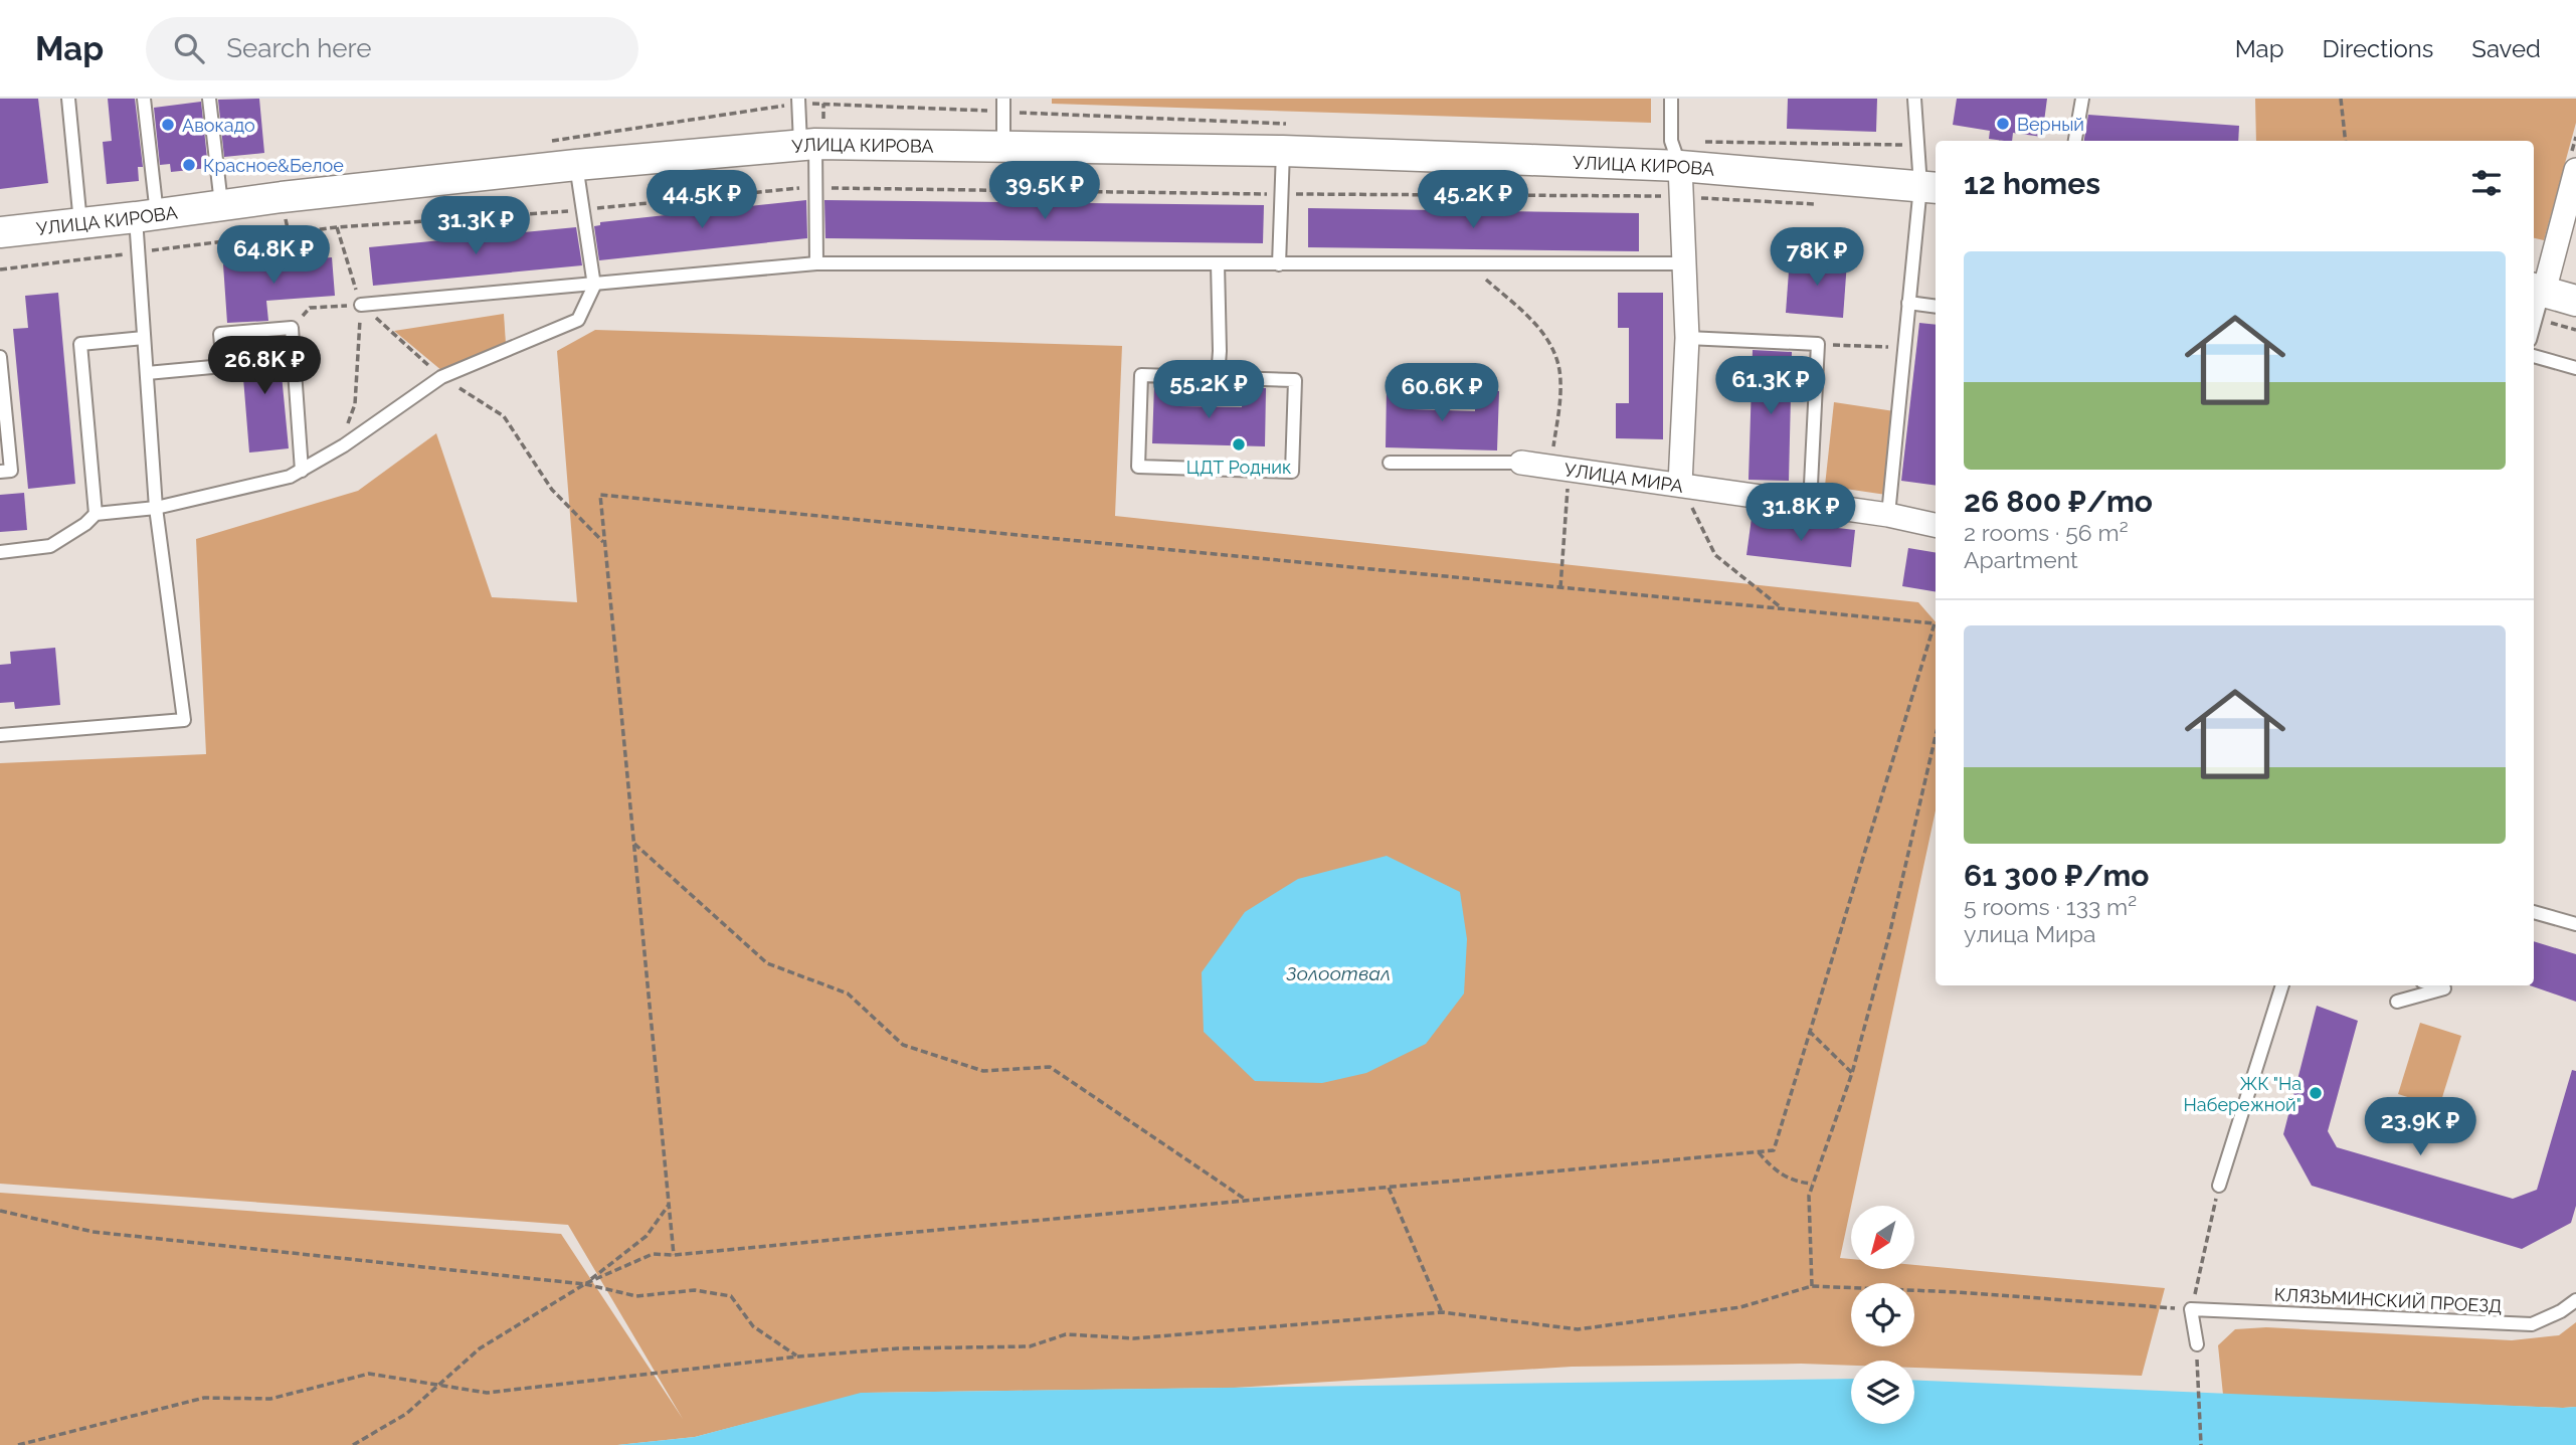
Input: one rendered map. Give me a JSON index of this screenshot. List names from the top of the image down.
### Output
{
  "streets": {
    "street": ["УЛИЦА КИРОВА", "УЛИЦА МИРА"],
    "lane": ["КЛЯЗЬМИНСКИЙ ПРОЕЗД"]
  },
  "water": ["Золоотвал"],
  "places": [
    "Верный",
    "Авокадо",
    "Красное&Белое",
    "ЦДТ Родник",
    "ЖК \"На Набережной\""
  ],
  "north": "bottom left",
  "page": {
    "header": "Map",
    "search": "Search here",
    "nav": ["Map", "Directions", "Saved"],
    "heading": "12 homes",
    "price": [
      "39.5K ₽",
      "44.5K ₽",
      "45.2K ₽",
      "31.3K ₽",
      "64.8K ₽",
      "78K ₽",
      "26.8K ₽",
      "61.3K ₽",
      "55.2K ₽",
      "60.6K ₽",
      "31.8K ₽",
      "23.9K ₽"
    ],
    "list": [
      {
        "name": "26 800 ₽/mo",
        "note": "2 rooms · 56 m² · Apartment"
      },
      {
        "name": "61 300 ₽/mo",
        "note": "5 rooms · 133 m² · улица Мира"
      }
    ]
  }
}
